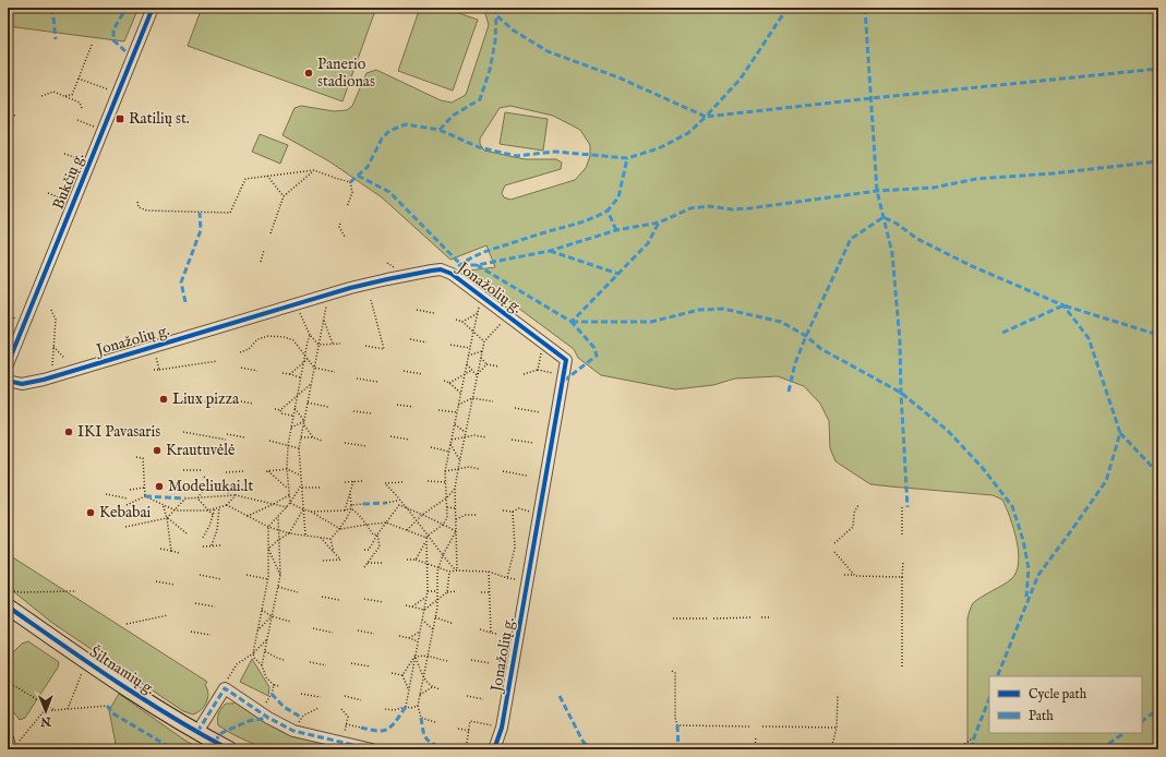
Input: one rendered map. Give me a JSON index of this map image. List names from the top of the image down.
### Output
{
  "streets": {
    "street": ["Bukčių g.", "Jonažolių g.", "Šiltnamių g."]
  },
  "places": {
    "other": [
      "Panerio stadionas",
      "Liux pizza",
      "IKI Pavasaris",
      "Krautuvėlė",
      "Modeliukai.lt",
      "Kebabai"
    ],
    "transit": ["Ratilių st."]
  },
  "legend": ["Cycle path", "Path"],
  "north": "bottom"
}
